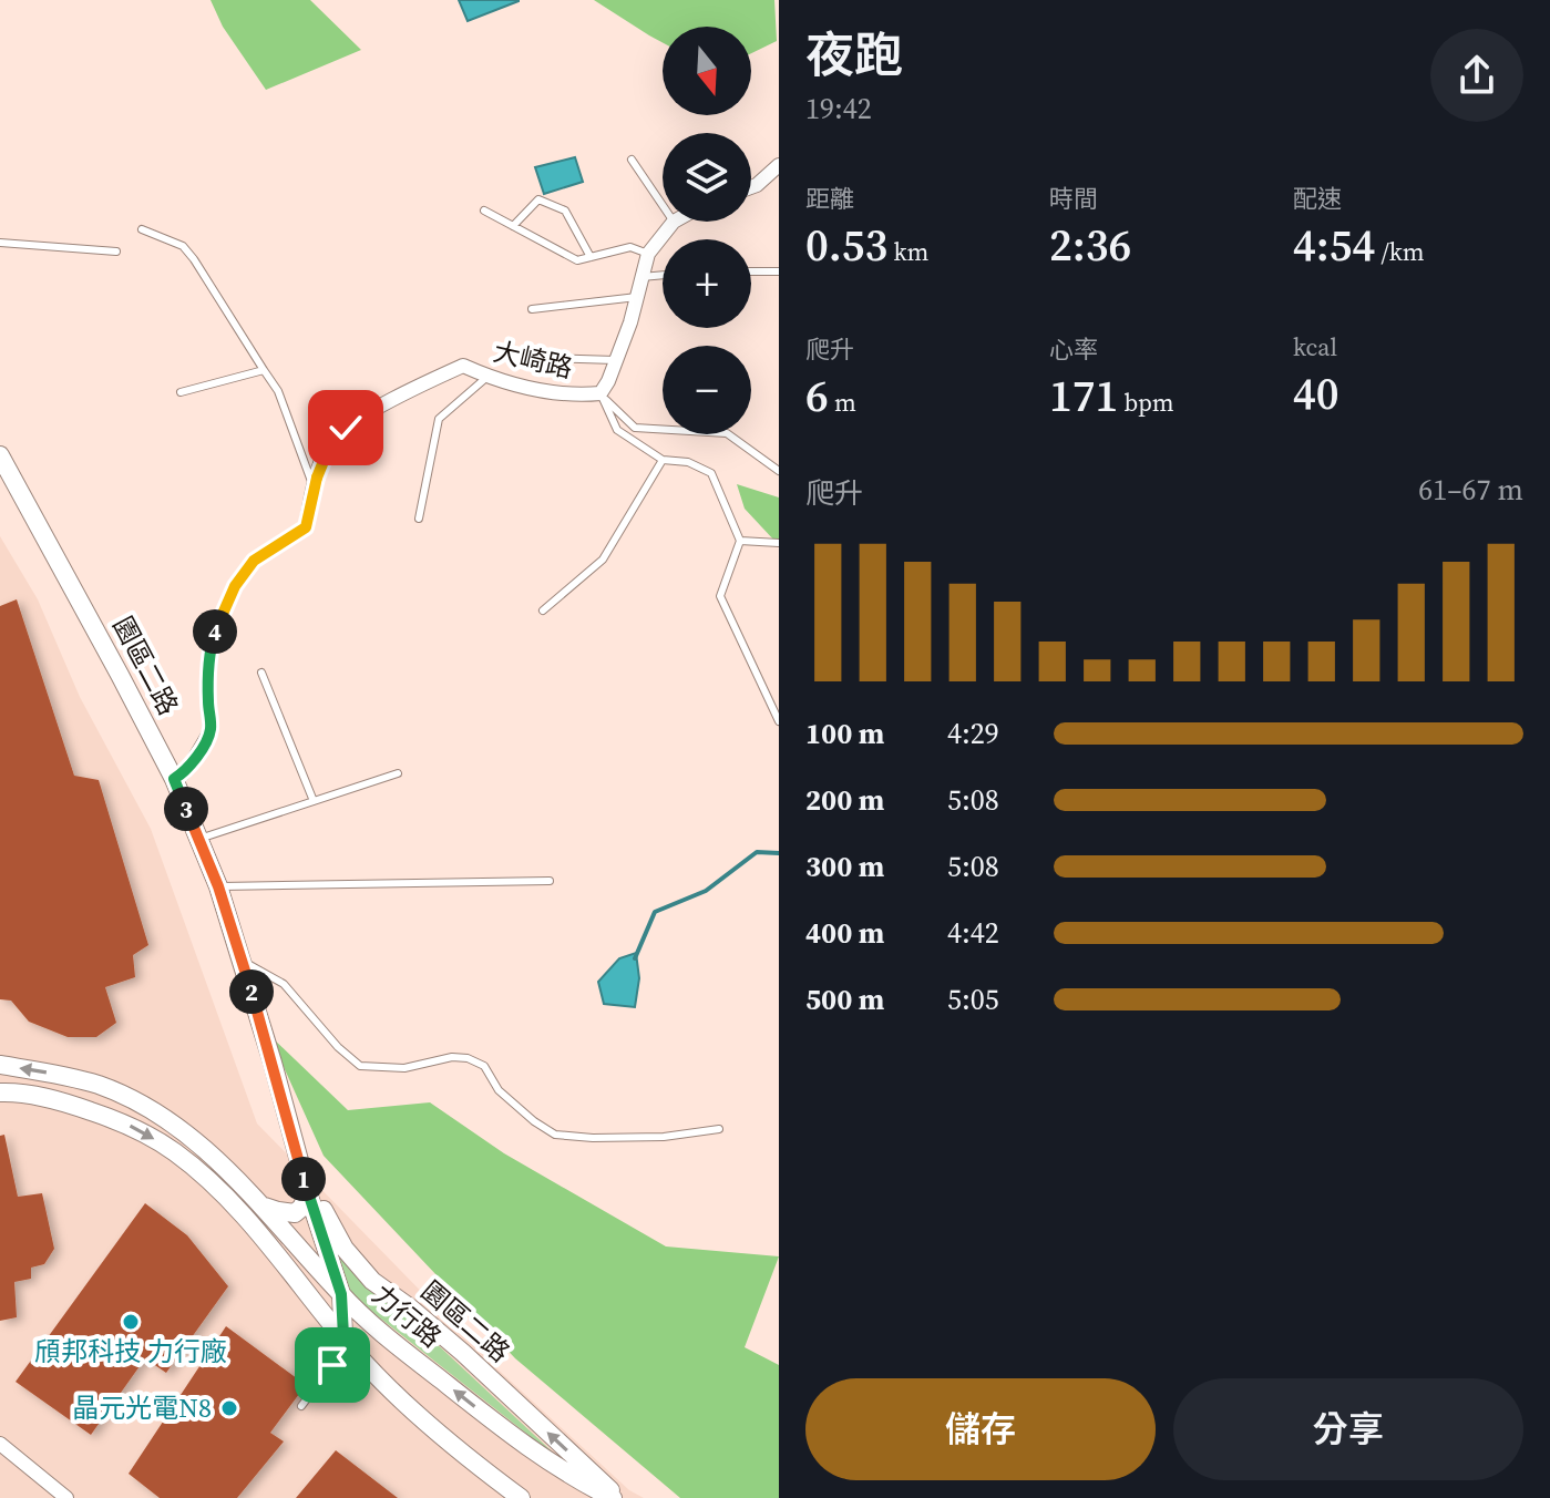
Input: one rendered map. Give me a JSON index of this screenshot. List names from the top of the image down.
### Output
{
  "streets": {
    "street": ["大崎路", "園區二路", "力行路"]
  },
  "crossings": [
    ["大崎路", "園區二路"],
    ["園區二路", "力行路"]
  ],
  "places": ["頎邦科技 力行廠", "晶元光電N8"],
  "north": "bottom",
  "page": {
    "heading": ["夜跑", "19:42"],
    "map_buttons": ["+", "−"],
    "stats": [
      ["距離", "0.53 km"],
      ["時間", "2:36"],
      ["配速", "4:54 /km"],
      ["爬升", "6 m"],
      ["心率", "171 bpm"],
      ["kcal", "40"]
    ],
    "chart": ["爬升", "61–67 m"],
    "pins": [
      "4",
      "3",
      "2",
      "1"
    ],
    "list": [
      {
        "name": "100 m",
        "note": "4:29"
      },
      {
        "name": "200 m",
        "note": "5:08"
      },
      {
        "name": "300 m",
        "note": "5:08"
      },
      {
        "name": "400 m",
        "note": "4:42"
      },
      {
        "name": "500 m",
        "note": "5:05"
      }
    ],
    "buttons": ["儲存", "分享"]
  }
}
